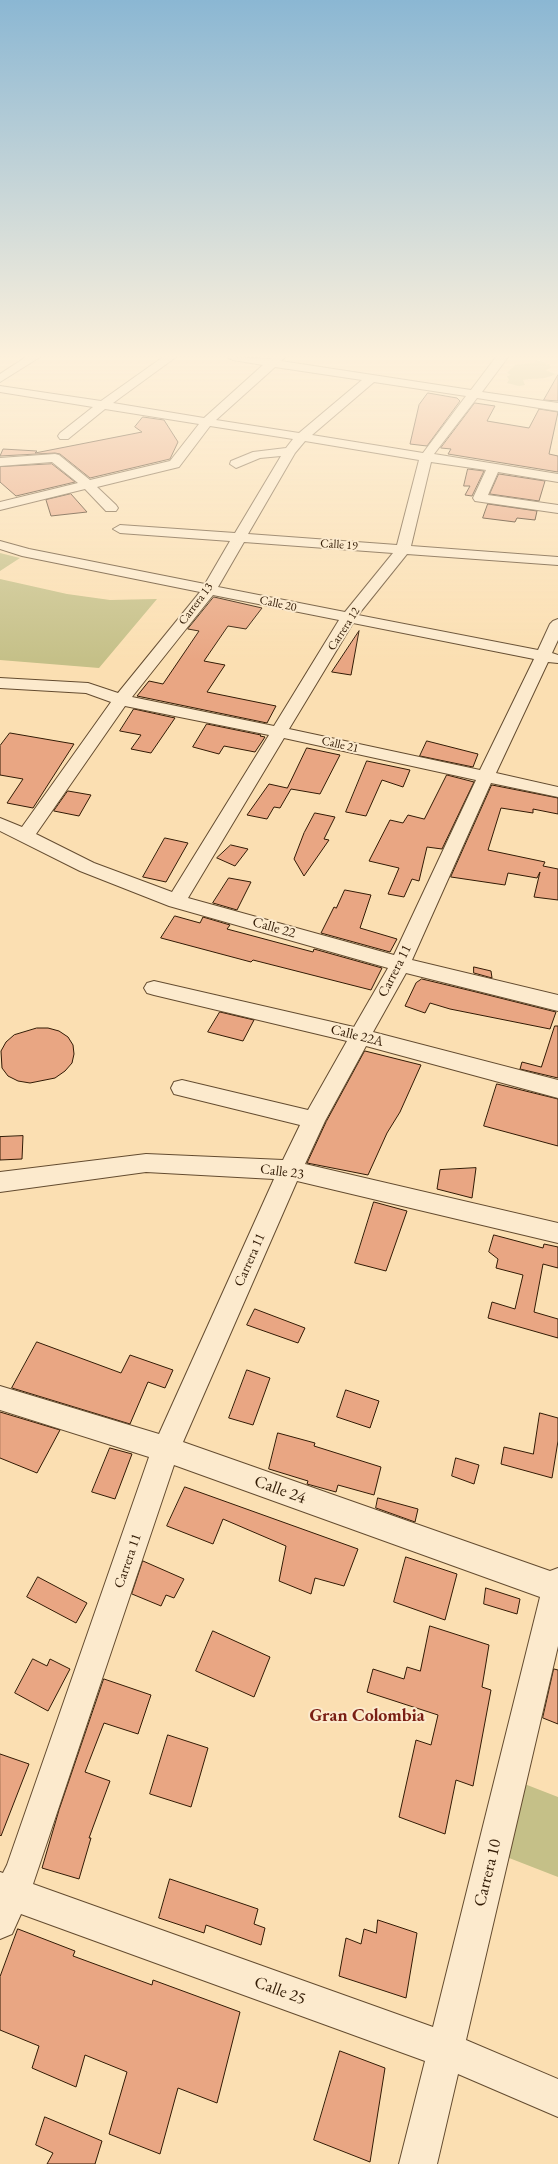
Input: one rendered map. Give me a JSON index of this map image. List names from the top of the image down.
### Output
{
  "streets": {
    "street": [
      "Calle 19",
      "Carrera 13",
      "Calle 20",
      "Carrera 12",
      "Calle 21",
      "Calle 22",
      "Carrera 11",
      "Calle 22A",
      "Calle 23",
      "Calle 24",
      "Carrera 10",
      "Calle 25"
    ]
  },
  "crossings": [
    ["Calle 19", "Carrera 13"],
    ["Calle 19", "Carrera 12"],
    ["Carrera 13", "Calle 20"],
    ["Carrera 13", "Calle 21"],
    ["Carrera 13", "Calle 22"],
    ["Calle 20", "Carrera 12"],
    ["Calle 20", "Carrera 11"],
    ["Carrera 12", "Calle 21"],
    ["Carrera 12", "Calle 22"],
    ["Calle 21", "Carrera 11"],
    ["Calle 22", "Carrera 11"],
    ["Carrera 11", "Calle 22A"],
    ["Carrera 11", "Calle 23"],
    ["Carrera 11", "Calle 24"],
    ["Carrera 11", "Calle 25"],
    ["Calle 24", "Carrera 10"],
    ["Carrera 10", "Calle 25"]
  ],
  "districts": ["Gran Colombia"]
}
